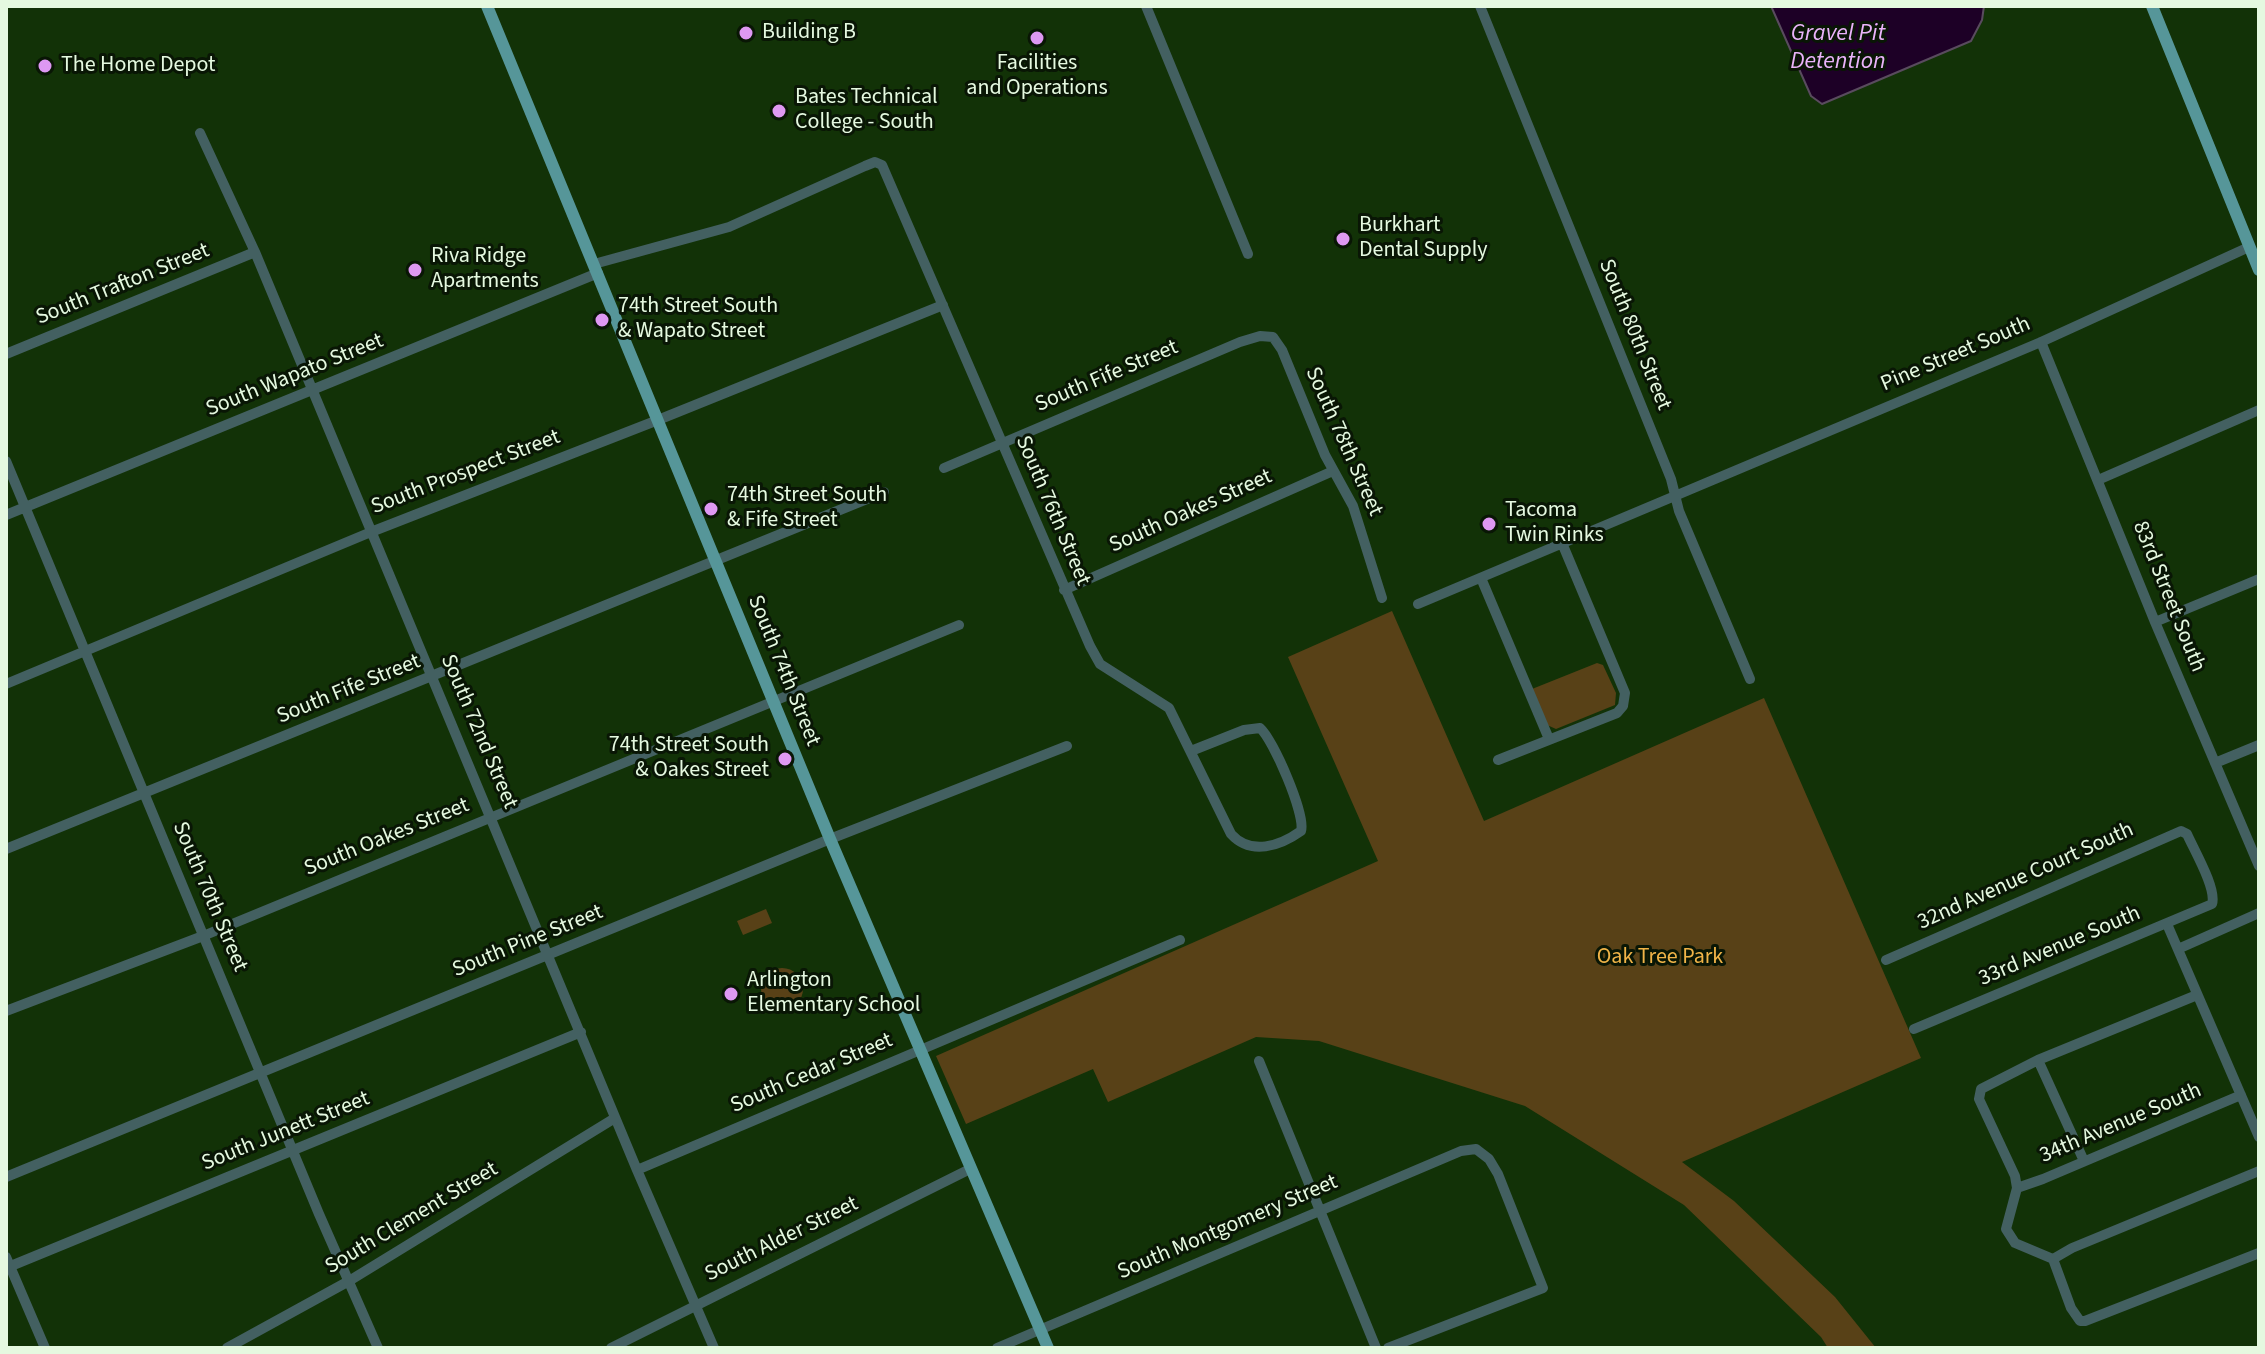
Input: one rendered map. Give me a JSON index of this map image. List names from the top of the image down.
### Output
{
  "streets": {
    "main road": ["South 74th Street"],
    "street": [
      "South Trafton Street",
      "South 80th Street",
      "Pine Street South",
      "South Wapato Street",
      "South Fife Street",
      "South 78th Street",
      "South Prospect Street",
      "South 76th Street",
      "South Oakes Street",
      "83rd Street South",
      "South 72nd Street",
      "32nd Avenue Court South",
      "South 70th Street",
      "South Pine Street",
      "33rd Avenue South",
      "South Cedar Street",
      "34th Avenue South",
      "South Junett Street",
      "South Clement Street",
      "South Montgomery Street",
      "South Alder Street"
    ]
  },
  "crossings": [
    ["South Trafton Street", "South 72nd Street"],
    ["South 80th Street", "Pine Street South"],
    ["Pine Street South", "83rd Street South"],
    ["South Wapato Street", "South 76th Street"],
    ["South Wapato Street", "South 74th Street"],
    ["South Wapato Street", "South 72nd Street"],
    ["South Wapato Street", "South 70th Street"],
    ["South Fife Street", "South 78th Street"],
    ["South Fife Street", "South 76th Street"],
    ["South Fife Street", "South 74th Street"],
    ["South Fife Street", "South 72nd Street"],
    ["South Fife Street", "South 70th Street"],
    ["South 78th Street", "South Oakes Street"],
    ["South Prospect Street", "South 76th Street"],
    ["South Prospect Street", "South 74th Street"],
    ["South Prospect Street", "South 72nd Street"],
    ["South Prospect Street", "South 70th Street"],
    ["South 76th Street", "South Oakes Street"],
    ["South Oakes Street", "South 74th Street"],
    ["South Oakes Street", "South 72nd Street"],
    ["South Oakes Street", "South 70th Street"],
    ["South 74th Street", "South Pine Street"],
    ["South 74th Street", "South Cedar Street"],
    ["South 74th Street", "South Montgomery Street"],
    ["South 74th Street", "South Alder Street"],
    ["South 72nd Street", "South Pine Street"],
    ["South 72nd Street", "South Cedar Street"],
    ["South 72nd Street", "South Junett Street"],
    ["South 72nd Street", "South Clement Street"],
    ["South 72nd Street", "South Alder Street"],
    ["32nd Avenue Court South", "33rd Avenue South"],
    ["South 70th Street", "South Pine Street"],
    ["South 70th Street", "South Junett Street"],
    ["South 70th Street", "South Clement Street"]
  ],
  "water": ["Gravel Pit Detention"],
  "parks": ["Oak Tree Park"],
  "places": [
    "Building B",
    "Facilities and Operations",
    "The Home Depot",
    "Bates Technical College - South",
    "Burkhart Dental Supply",
    "Riva Ridge Apartments",
    "74th Street South & Wapato Street",
    "74th Street South & Fife Street",
    "Tacoma Twin Rinks",
    "74th Street South & Oakes Street",
    "Arlington Elementary School"
  ]
}
